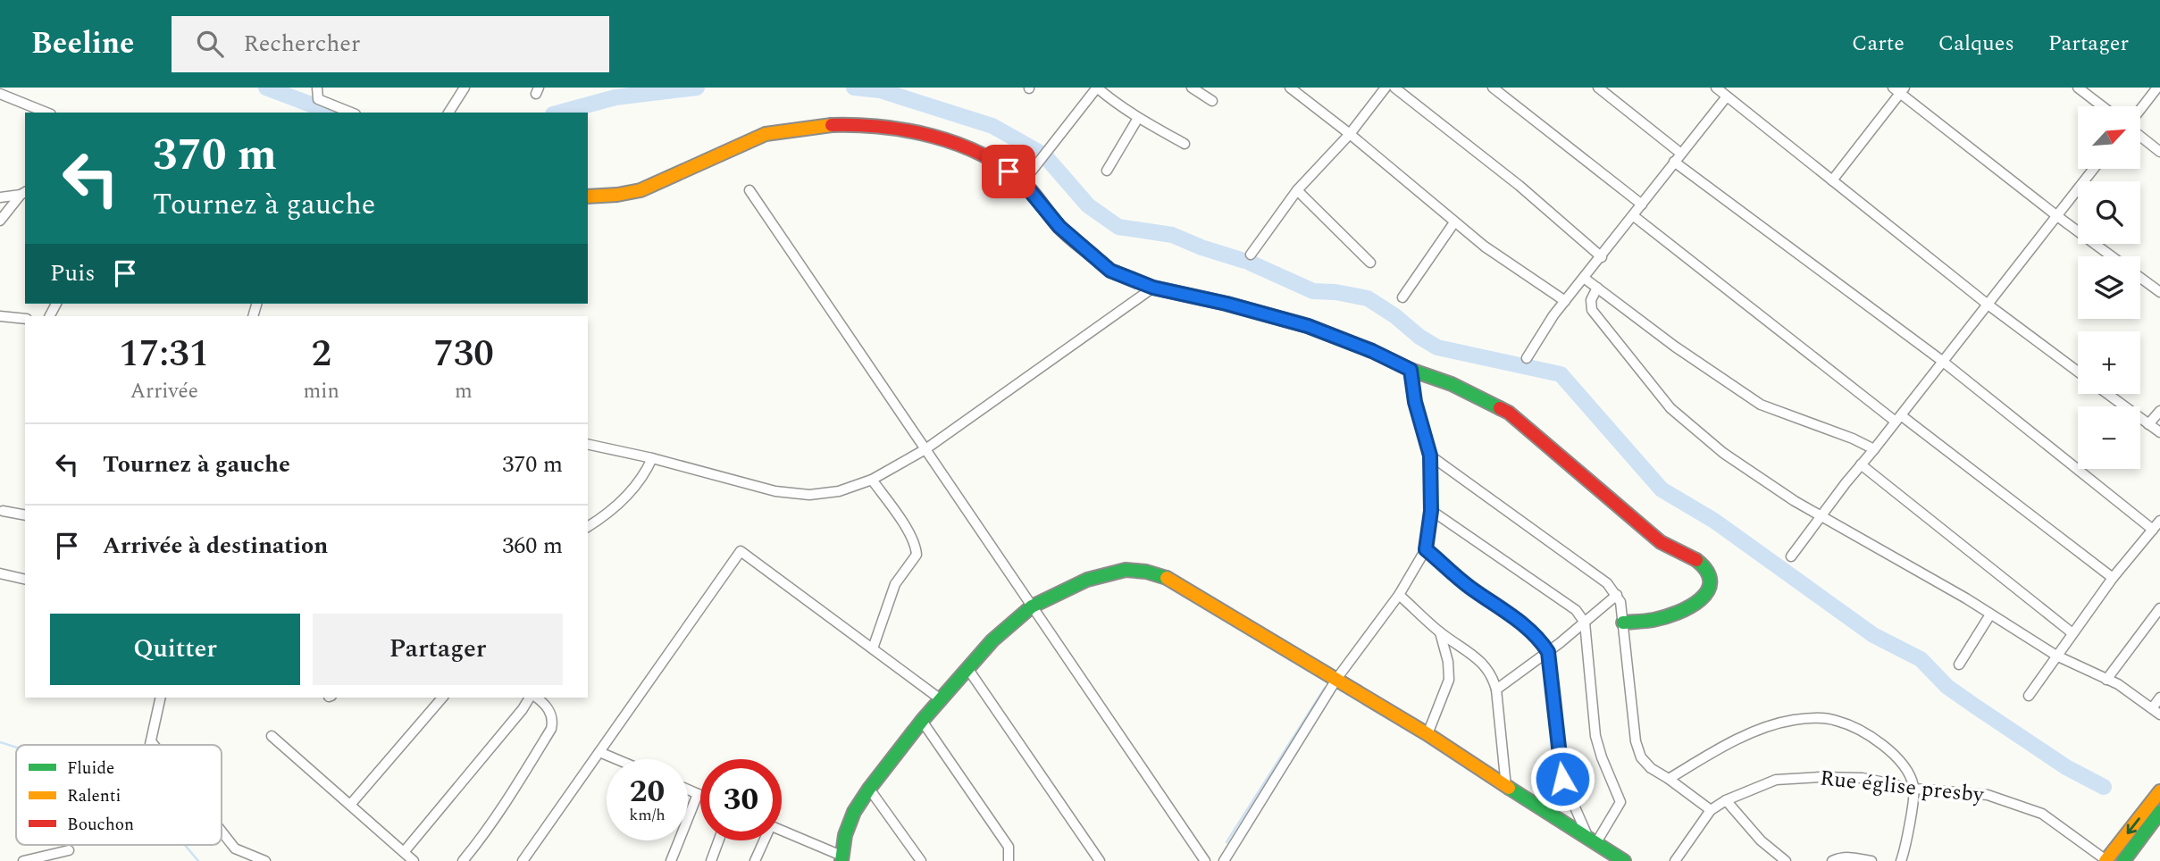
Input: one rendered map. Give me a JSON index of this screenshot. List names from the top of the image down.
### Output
{
  "streets": {
    "street": ["Rue église presby"]
  },
  "legend": ["Fluide", "Ralenti", "Bouchon"],
  "north": "top right",
  "page": {
    "header": "Beeline",
    "search": "Rechercher",
    "nav": ["Carte", "Calques", "Partager"],
    "map_buttons": ["+", "−"],
    "turn": ["370 m", "Tournez à gauche"],
    "then": "Puis",
    "eta": [
      "17:31",
      "Arrivée",
      "2",
      "min",
      "730",
      "m"
    ],
    "list": [
      {
        "name": "Tournez à gauche",
        "value": "370 m"
      },
      {
        "name": "Arrivée à destination",
        "value": "360 m"
      }
    ],
    "buttons": ["Quitter", "Partager"],
    "speed": "20 km/h",
    "limit": "30"
  }
}
